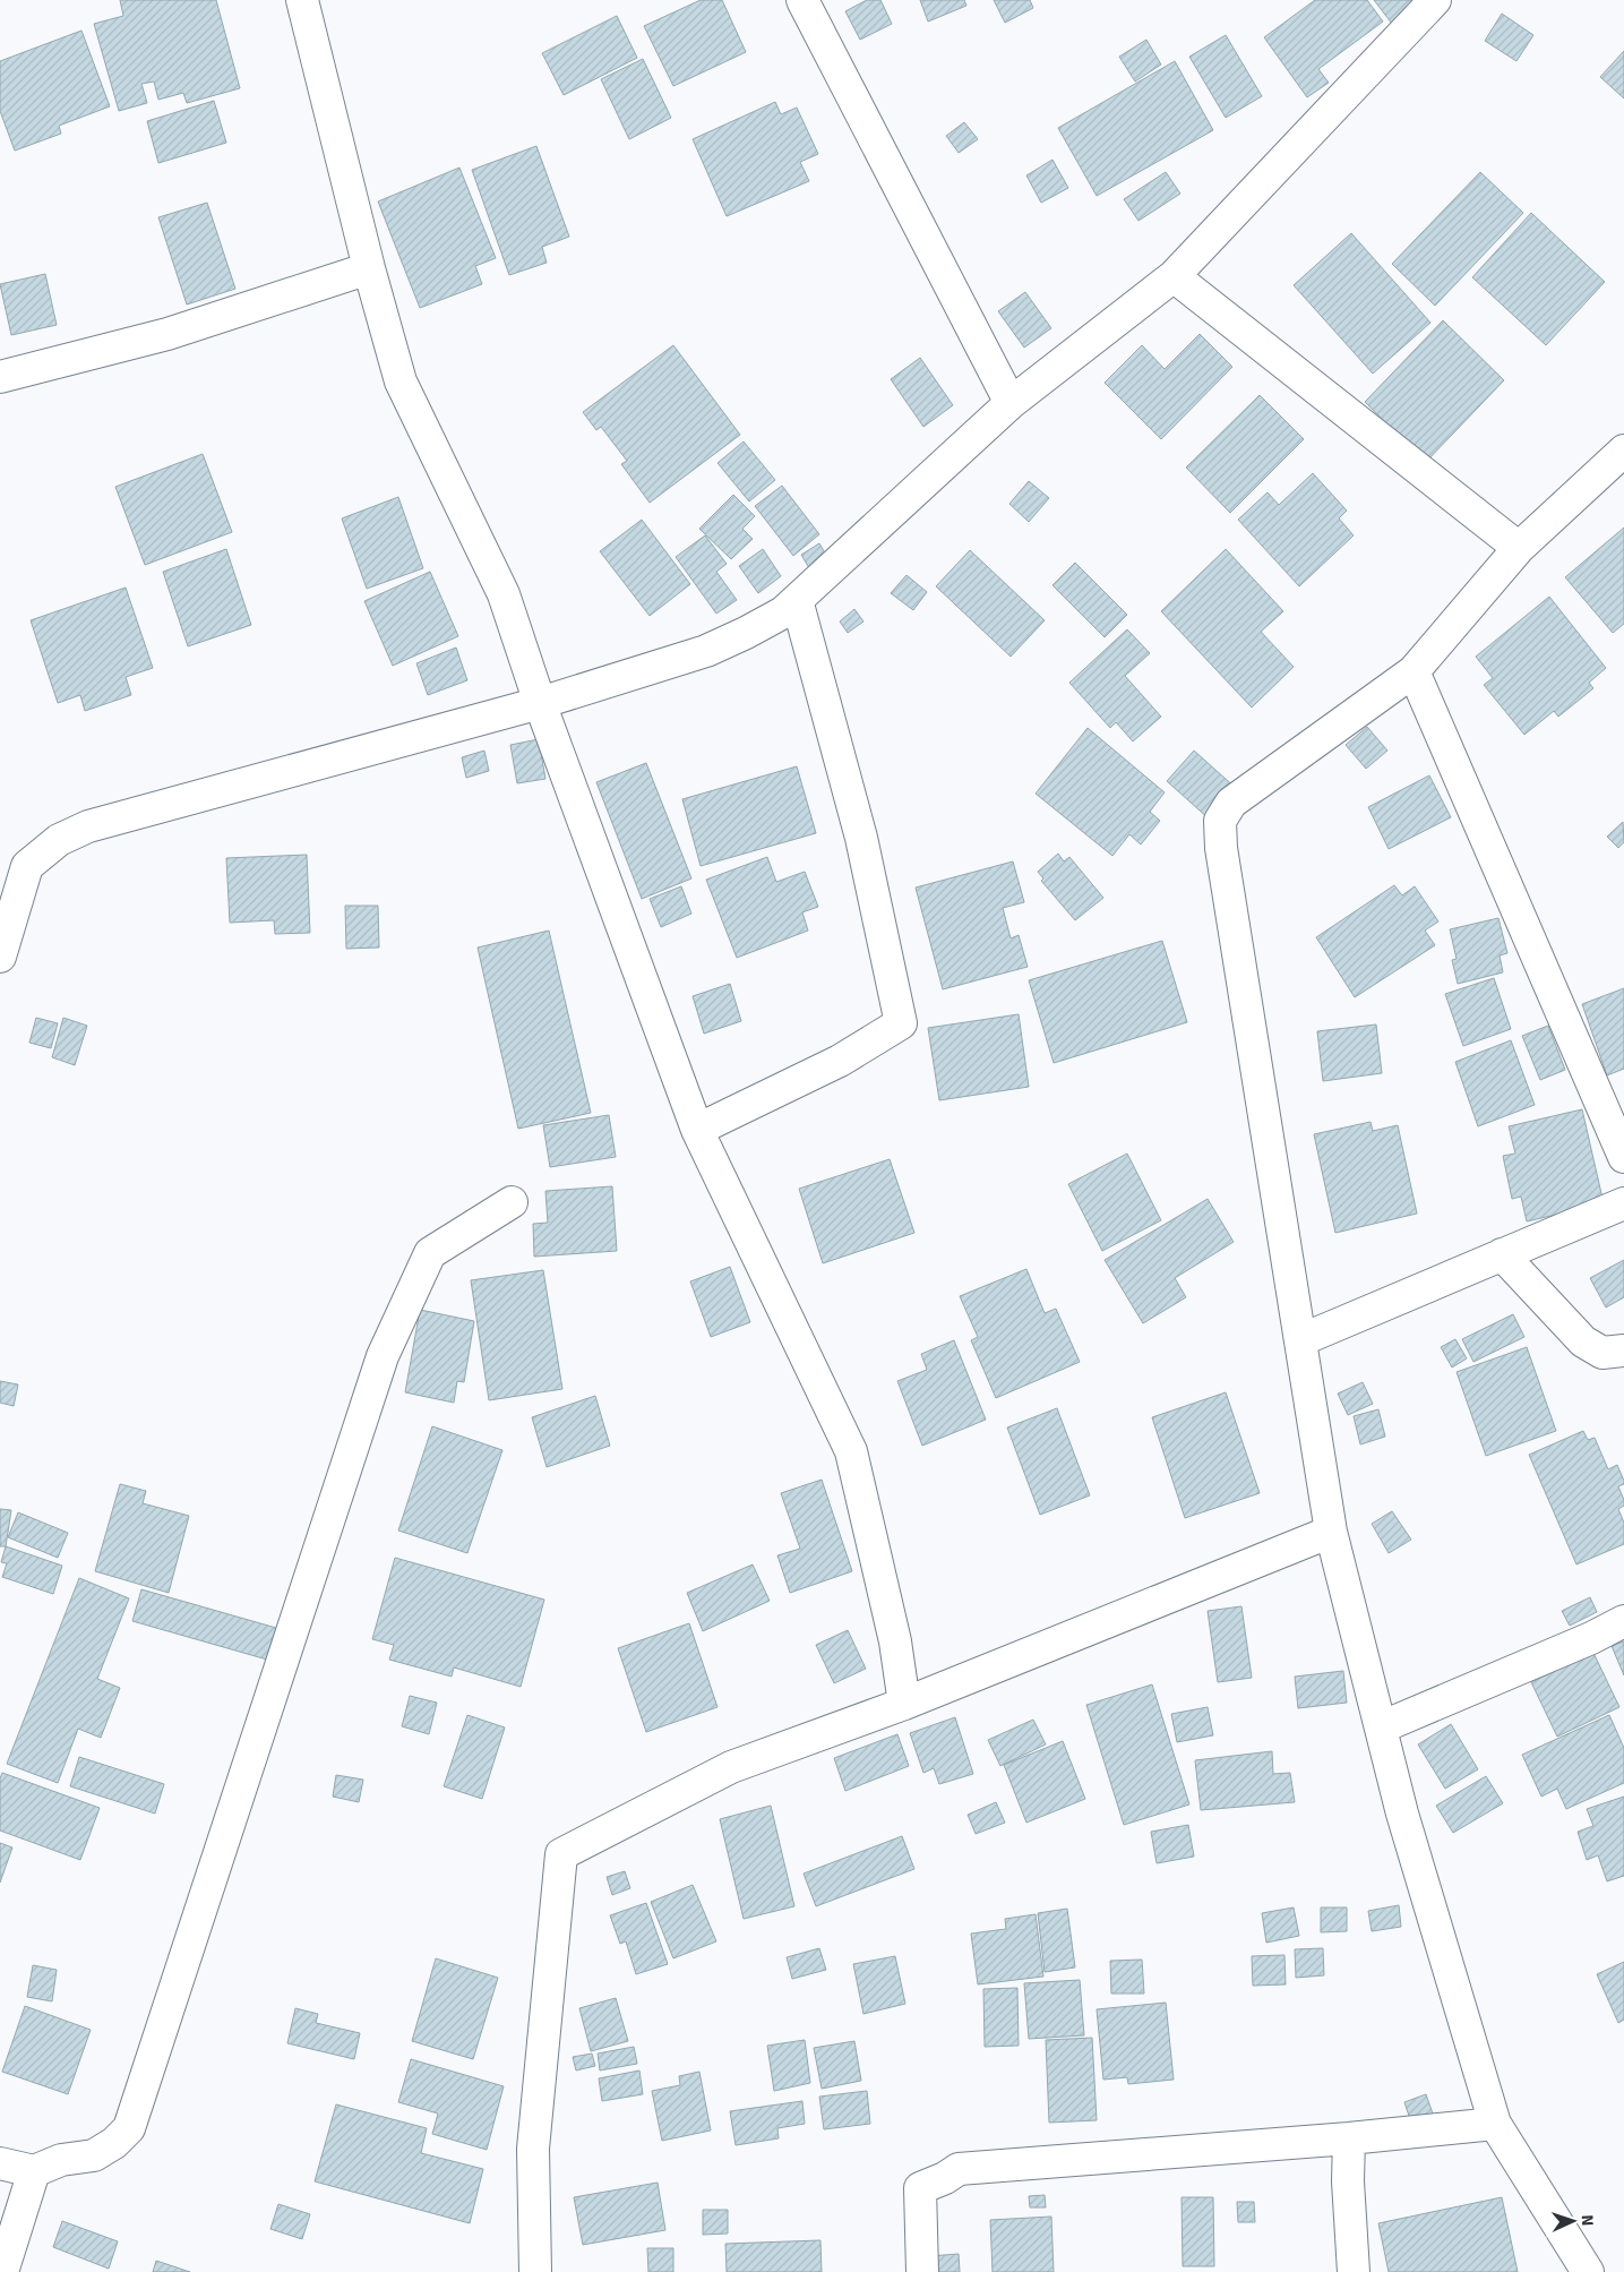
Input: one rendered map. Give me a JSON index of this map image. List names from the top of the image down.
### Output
{
  "north": "right"
}
